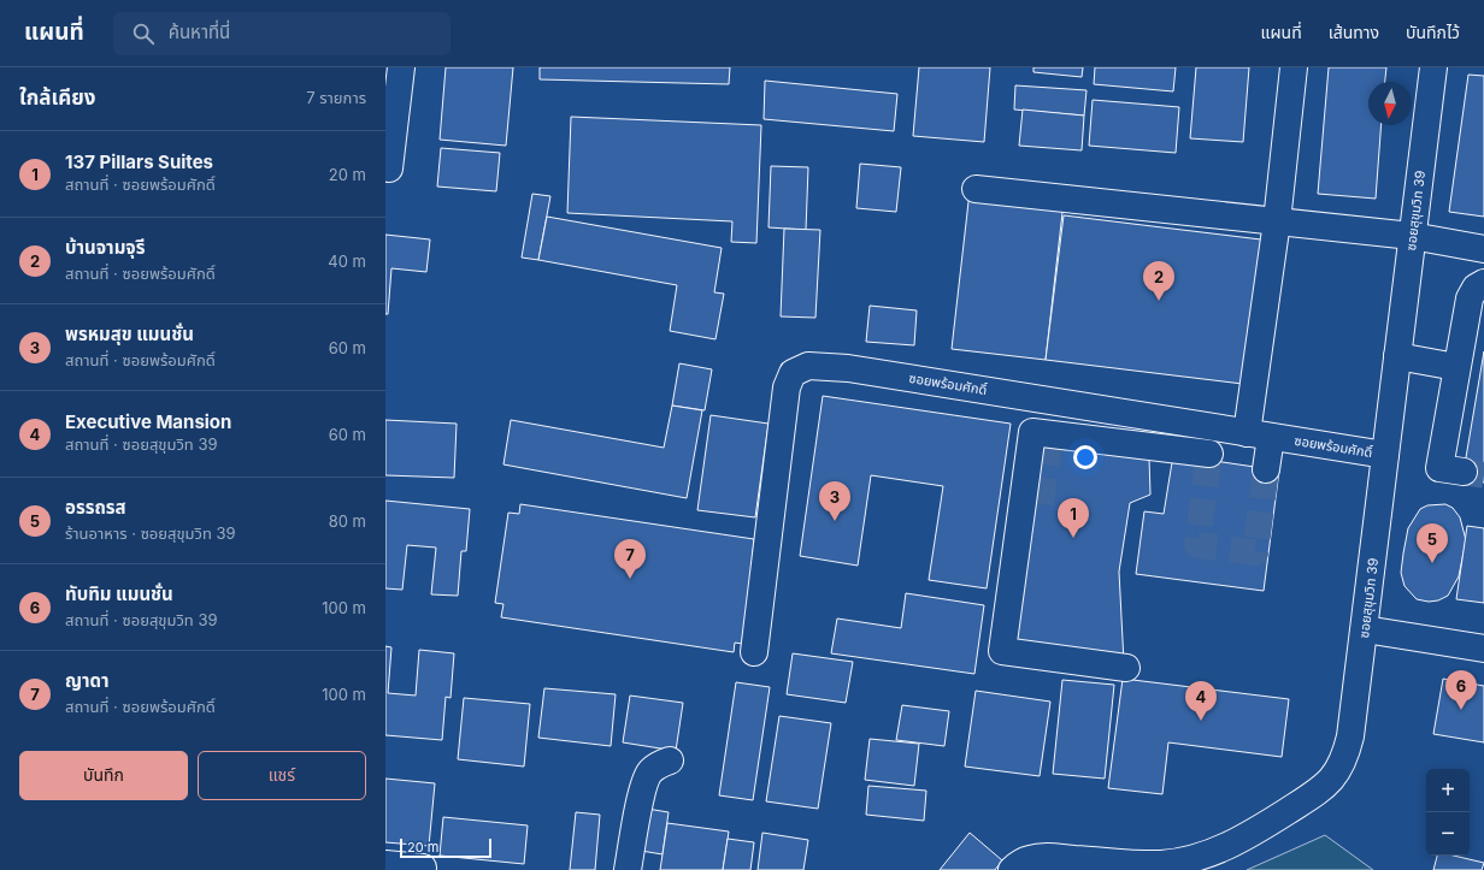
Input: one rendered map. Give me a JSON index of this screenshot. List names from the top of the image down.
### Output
{
  "streets": {
    "street": ["ซอยสุขุมวิท 39", "ซอยพร้อมศักดิ์"]
  },
  "crossings": [
    ["ซอยสุขุมวิท 39", "ซอยพร้อมศักดิ์"]
  ],
  "scale_bar": "20 m",
  "north": "bottom",
  "page": {
    "header": "แผนที่",
    "search": "ค้นหาที่นี่",
    "nav": ["แผนที่", "เส้นทาง", "บันทึกไว้"],
    "heading": ["ใกล้เคียง", "7 รายการ"],
    "list": [
      {
        "mark": "1",
        "name": "137 Pillars Suites",
        "note": "สถานที่ · ซอยพร้อมศักดิ์",
        "value": "20 m"
      },
      {
        "mark": "2",
        "name": "บ้านจามจุรี",
        "note": "สถานที่ · ซอยพร้อมศักดิ์",
        "value": "40 m"
      },
      {
        "mark": "3",
        "name": "พรหมสุข แมนชั่น",
        "note": "สถานที่ · ซอยพร้อมศักดิ์",
        "value": "60 m"
      },
      {
        "mark": "4",
        "name": "Executive Mansion",
        "note": "สถานที่ · ซอยสุขุมวิท 39",
        "value": "60 m"
      },
      {
        "mark": "5",
        "name": "อรรถรส",
        "note": "ร้านอาหาร · ซอยสุขุมวิท 39",
        "value": "80 m"
      },
      {
        "mark": "6",
        "name": "ทับทิม แมนชั่น",
        "note": "สถานที่ · ซอยสุขุมวิท 39",
        "value": "100 m"
      },
      {
        "mark": "7",
        "name": "ญาดา",
        "note": "สถานที่ · ซอยพร้อมศักดิ์",
        "value": "100 m"
      }
    ],
    "pins": [
      "2",
      "3",
      "1",
      "5",
      "7",
      "6",
      "4"
    ],
    "buttons": ["บันทึก", "แชร์"],
    "map_buttons": ["+", "−"],
    "scale": "20 m"
  }
}
